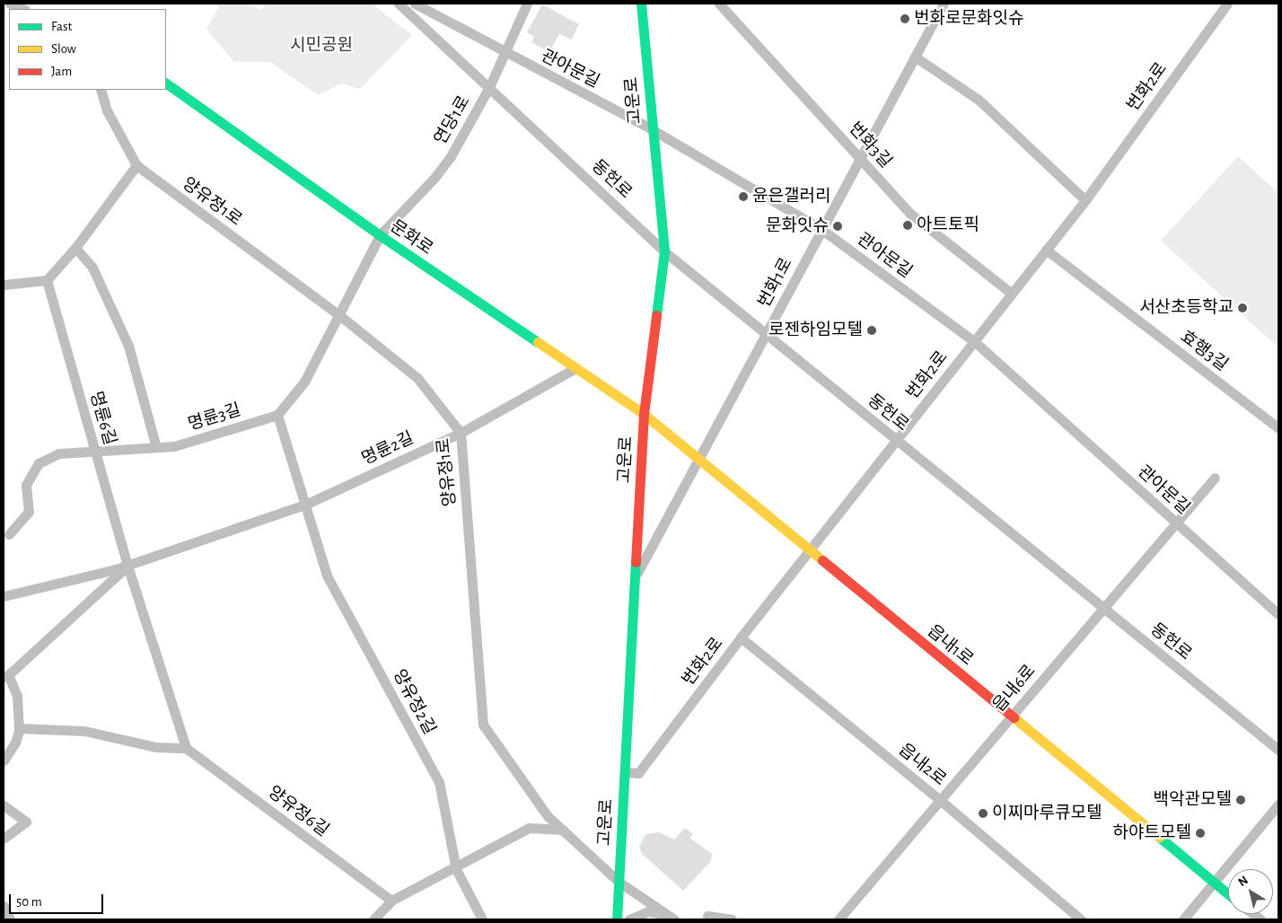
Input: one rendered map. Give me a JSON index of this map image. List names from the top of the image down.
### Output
{
  "streets": {
    "street": [
      "관아문길",
      "번화2로",
      "고운로",
      "연당1로",
      "번화3길",
      "동헌로",
      "양유정1로",
      "문화로",
      "번화1로",
      "효행3길",
      "명륜3길",
      "명륜6길",
      "명륜2길",
      "읍내1로",
      "읍내6로",
      "양유정2길",
      "읍내2로",
      "양유정6길"
    ]
  },
  "crossings": [
    ["관아문길", "번화2로"],
    ["관아문길", "고운로"],
    ["관아문길", "연당1로"],
    ["관아문길", "번화1로"],
    ["관아문길", "읍내6로"],
    ["번화2로", "고운로"],
    ["번화2로", "번화3길"],
    ["번화2로", "동헌로"],
    ["번화2로", "효행3길"],
    ["번화2로", "읍내1로"],
    ["번화2로", "읍내2로"],
    ["고운로", "동헌로"],
    ["고운로", "양유정1로"],
    ["고운로", "문화로"],
    ["고운로", "번화1로"],
    ["고운로", "읍내1로"],
    ["연당1로", "동헌로"],
    ["연당1로", "문화로"],
    ["번화3길", "번화1로"],
    ["동헌로", "번화1로"],
    ["동헌로", "읍내6로"],
    ["양유정1로", "명륜2길"],
    ["문화로", "명륜2길"],
    ["문화로", "읍내1로"],
    ["번화1로", "읍내1로"],
    ["명륜3길", "명륜6길"],
    ["명륜6길", "명륜2길"],
    ["명륜2길", "양유정2길"],
    ["읍내1로", "읍내6로"],
    ["읍내6로", "읍내2로"]
  ],
  "parks": ["시민공원"],
  "places": [
    "번화로문화잇슈",
    "윤은갤러리",
    "아트토픽",
    "문화잇슈",
    "서산초등학교",
    "로젠하임모텔",
    "백악관모텔",
    "이찌마루큐모텔",
    "하야트모텔"
  ],
  "legend": ["Fast", "Slow", "Jam"],
  "scale_bar": "50 m",
  "north": "top left"
}
